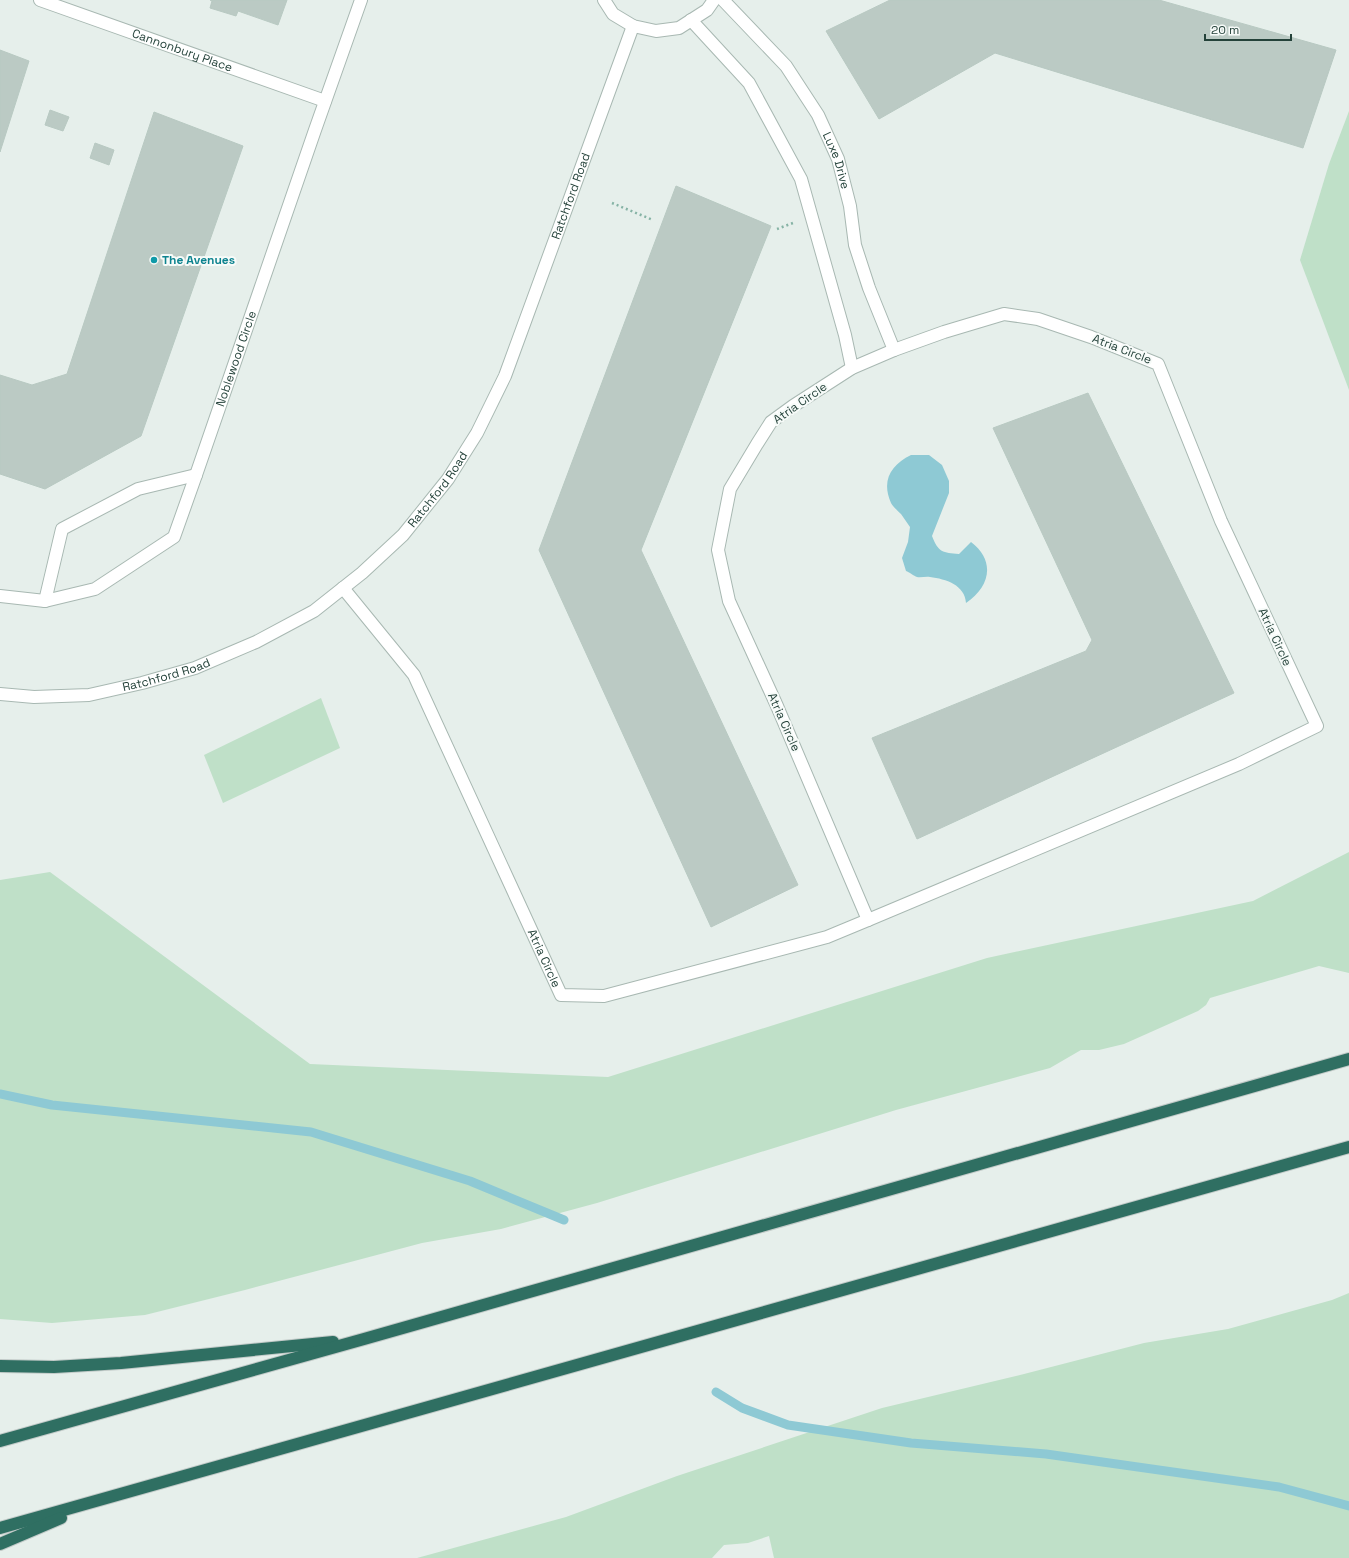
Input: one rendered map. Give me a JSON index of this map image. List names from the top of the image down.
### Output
{
  "streets": {
    "street": [
      "Cannonbury Place",
      "Luxe Drive",
      "Ratchford Road",
      "Atria Circle",
      "Noblewood Circle"
    ]
  },
  "crossings": [
    ["Cannonbury Place", "Noblewood Circle"],
    ["Luxe Drive", "Atria Circle"],
    ["Ratchford Road", "Atria Circle"]
  ],
  "places": ["The Avenues"],
  "scale_bar": "20 m"
}
